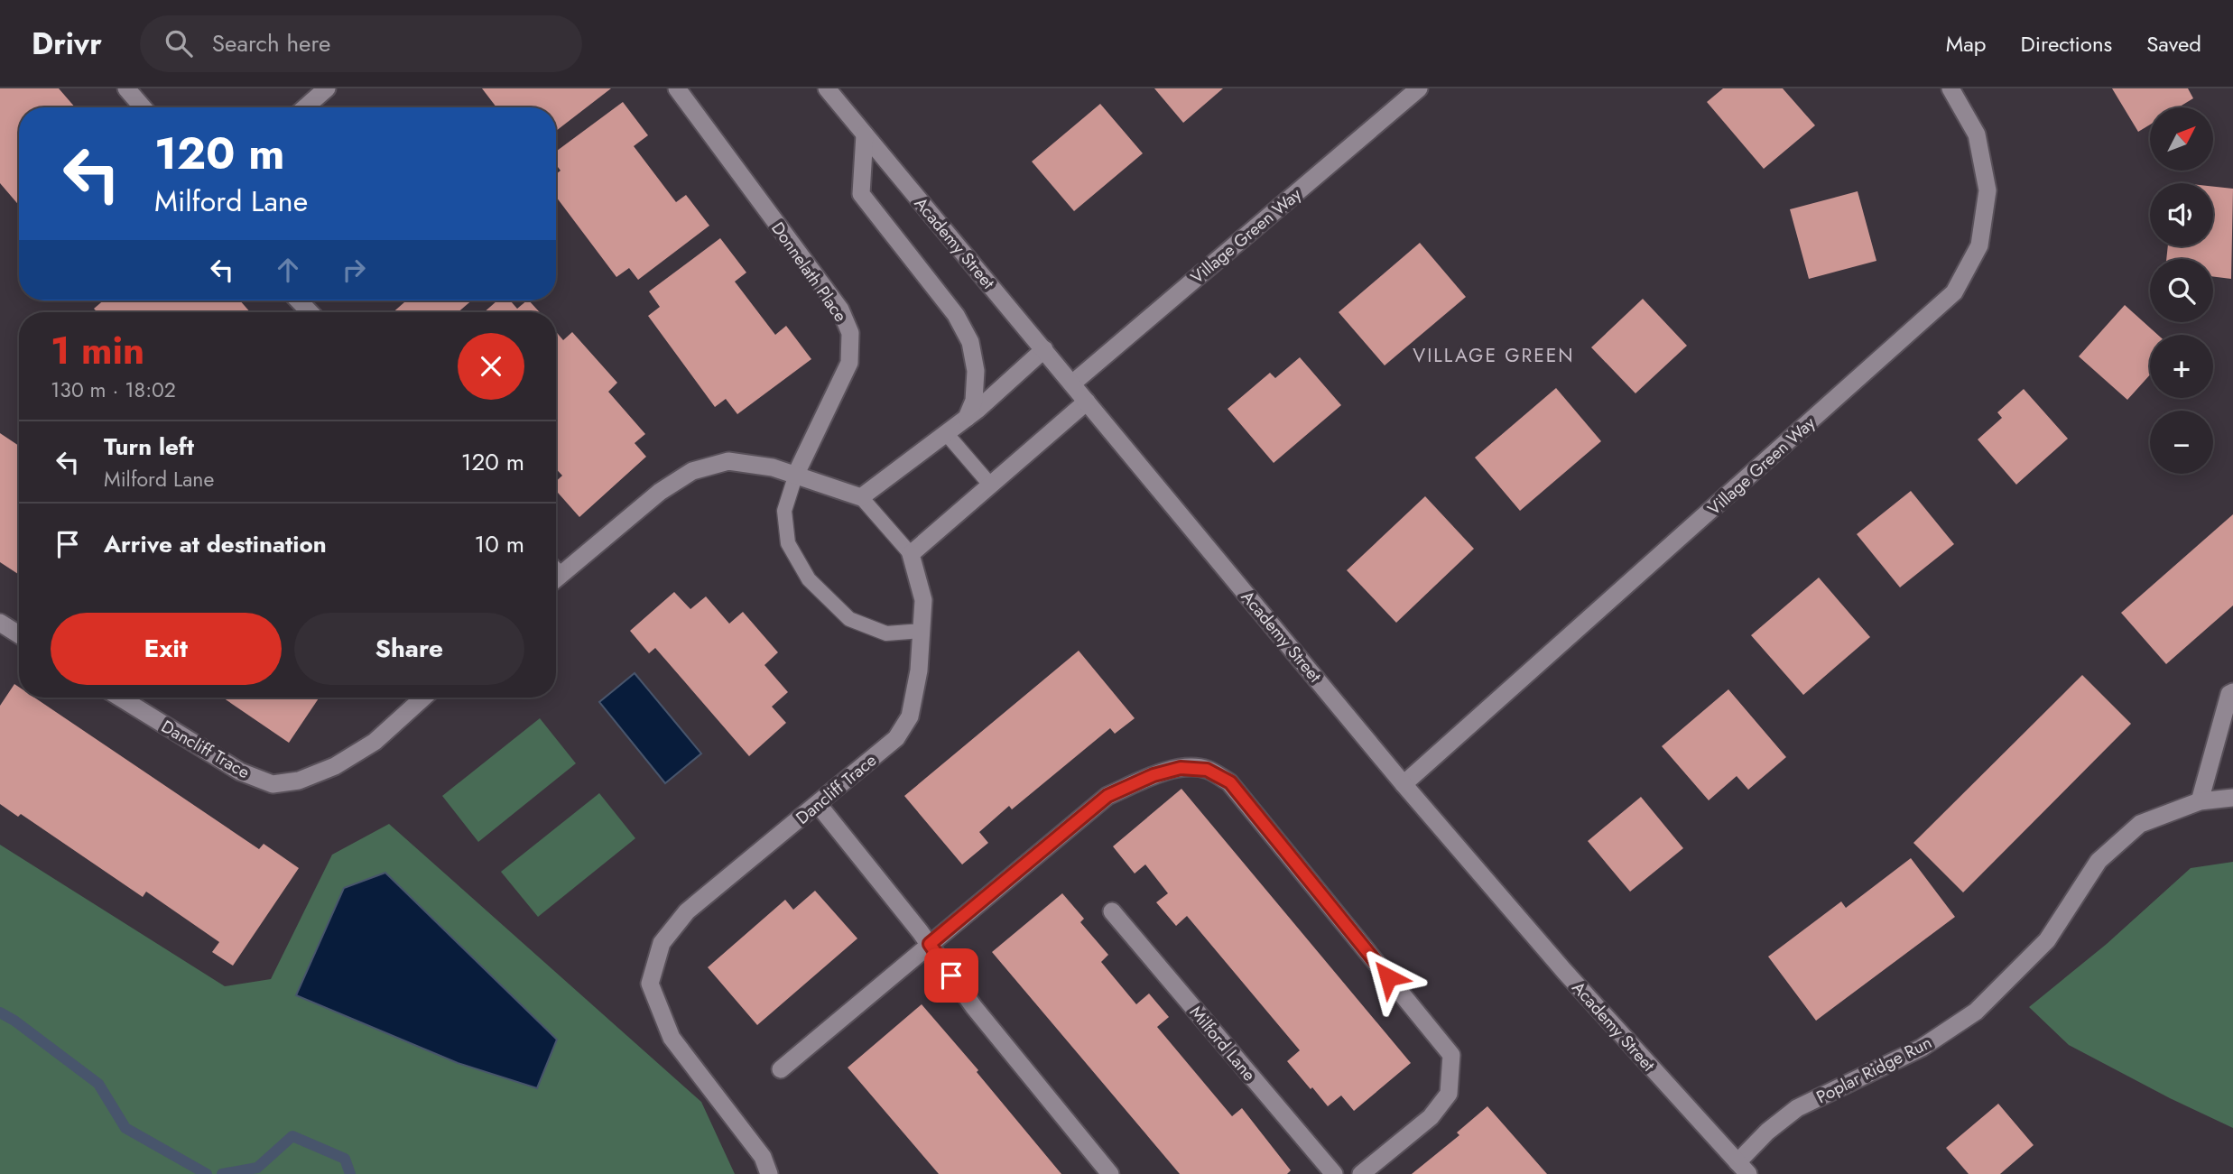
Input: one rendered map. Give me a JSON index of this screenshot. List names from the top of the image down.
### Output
{
  "streets": {
    "street": [
      "Village Green Way",
      "Academy Street",
      "Donnelath Place",
      "Dancliff Trace",
      "Milford Lane",
      "Poplar Ridge Run"
    ]
  },
  "crossings": [
    ["Village Green Way", "Academy Street"],
    ["Academy Street", "Poplar Ridge Run"]
  ],
  "districts": ["VILLAGE GREEN"],
  "north": "top right",
  "page": {
    "header": "Drivr",
    "search": "Search here",
    "nav": ["Map", "Directions", "Saved"],
    "map_buttons": ["+", "−"],
    "turn": ["120 m", "Milford Lane"],
    "heading": ["1 min", "130 m · 18:02"],
    "list": [
      {
        "name": "Turn left",
        "note": "Milford Lane",
        "value": "120 m"
      },
      {
        "name": "Arrive at destination",
        "value": "10 m"
      }
    ],
    "buttons": ["Exit", "Share"]
  }
}
